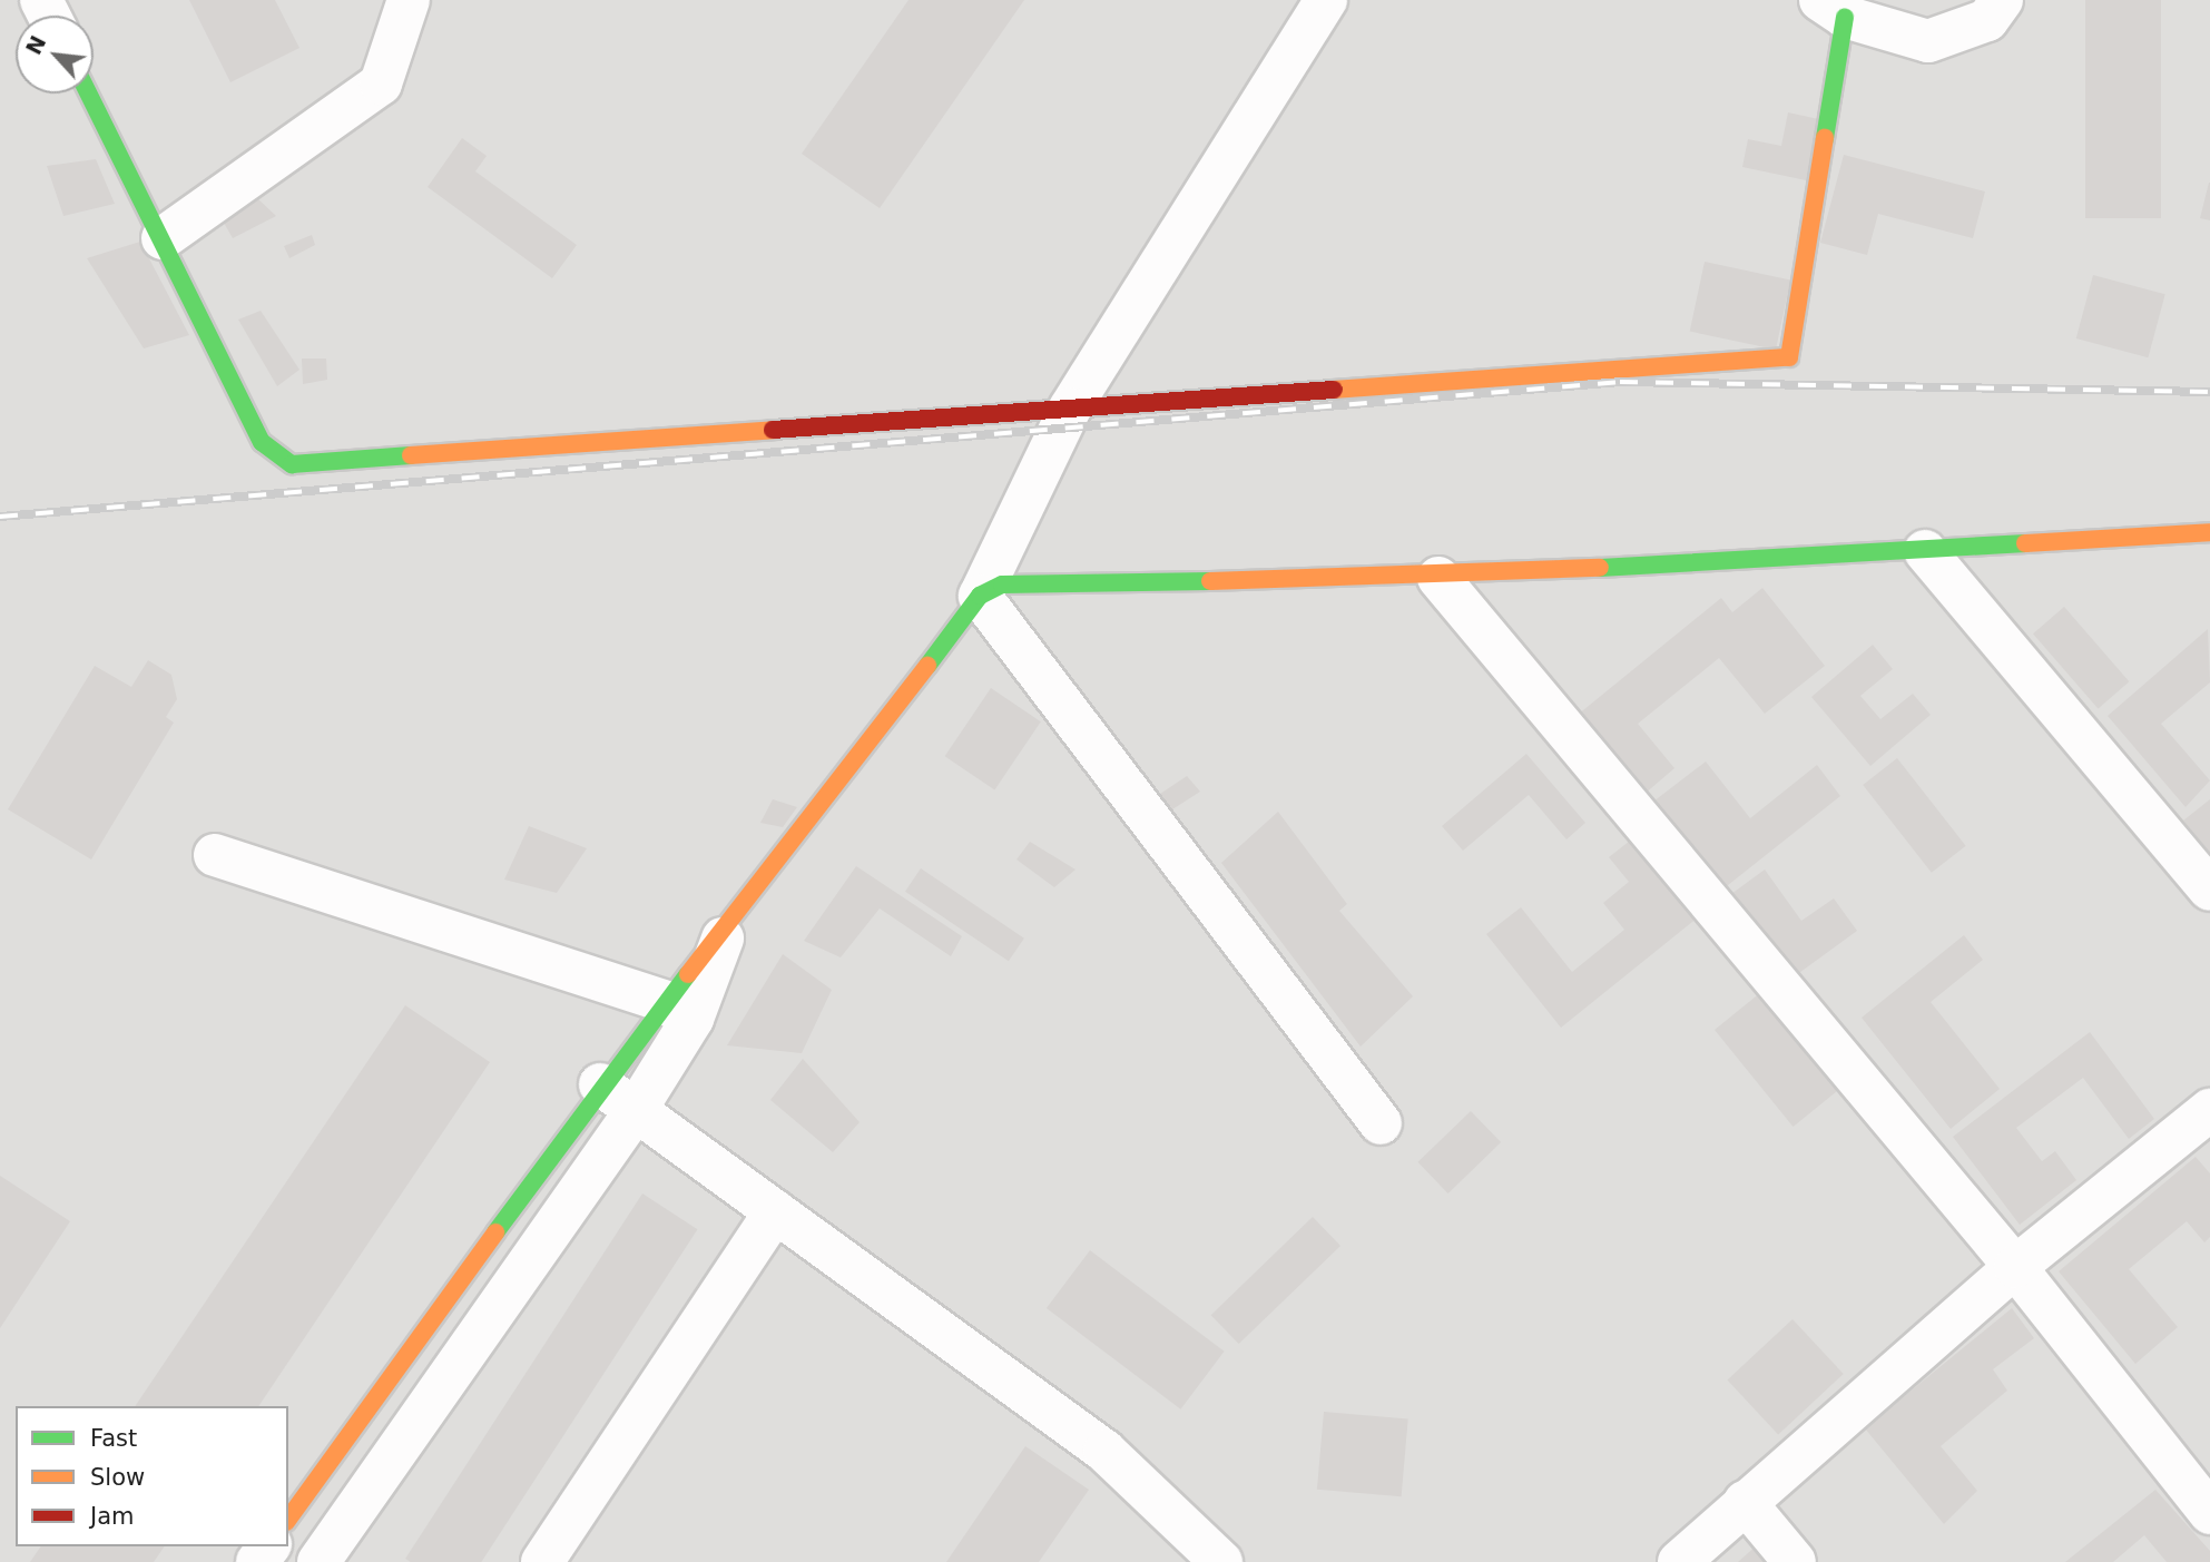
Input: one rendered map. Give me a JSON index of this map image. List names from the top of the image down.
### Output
{
  "legend": ["Fast", "Slow", "Jam"],
  "north": "top left"
}
